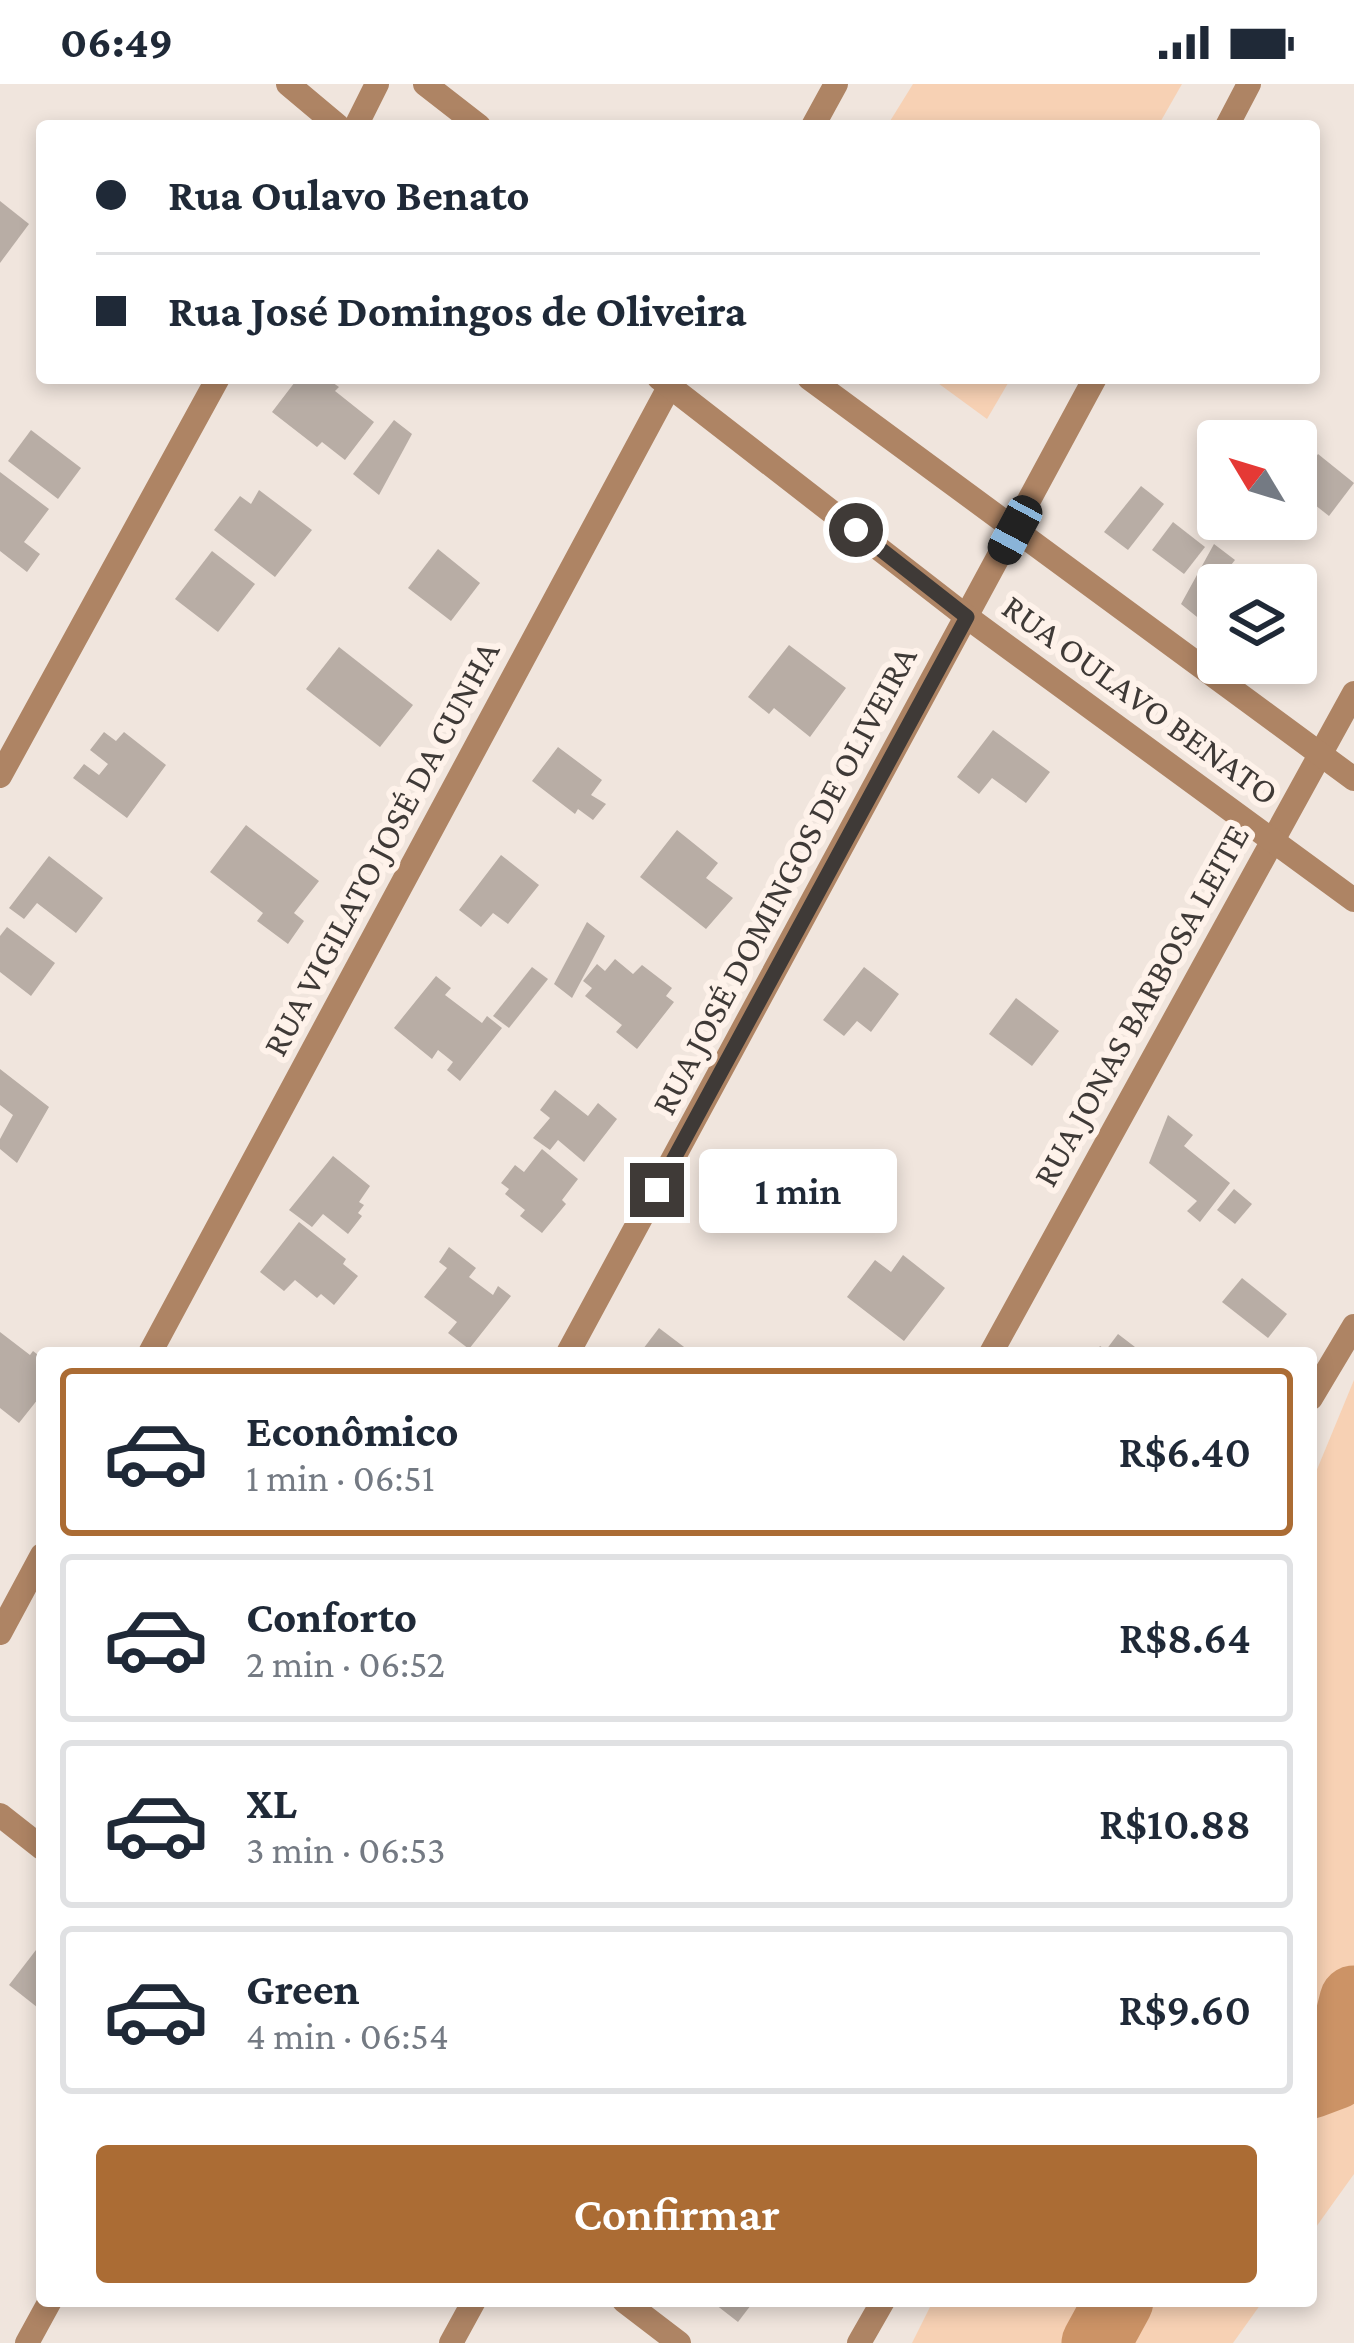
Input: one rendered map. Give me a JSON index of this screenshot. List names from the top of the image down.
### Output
{
  "streets": {
    "street": [
      "RUA OULAVO BENATO",
      "RUA VIGILATO JOSÉ DA CUNHA",
      "RUA JOSÉ DOMINGOS DE OLIVEIRA",
      "RUA JONAS BARBOSA LEITE"
    ]
  },
  "crossings": [
    ["RUA OULAVO BENATO", "RUA JOSÉ DOMINGOS DE OLIVEIRA"],
    ["RUA OULAVO BENATO", "RUA JONAS BARBOSA LEITE"]
  ],
  "north": "top left",
  "page": {
    "status": "06:49",
    "banner": ["Rua Oulavo Benato", "Rua José Domingos de Oliveira"],
    "bubble": "1 min",
    "list": [
      {
        "name": "Econômico",
        "note": "1 min · 06:51",
        "value": "R$6.40"
      },
      {
        "name": "Conforto",
        "note": "2 min · 06:52",
        "value": "R$8.64"
      },
      {
        "name": "XL",
        "note": "3 min · 06:53",
        "value": "R$10.88"
      },
      {
        "name": "Green",
        "note": "4 min · 06:54",
        "value": "R$9.60"
      }
    ],
    "buttons": "Confirmar"
  }
}
